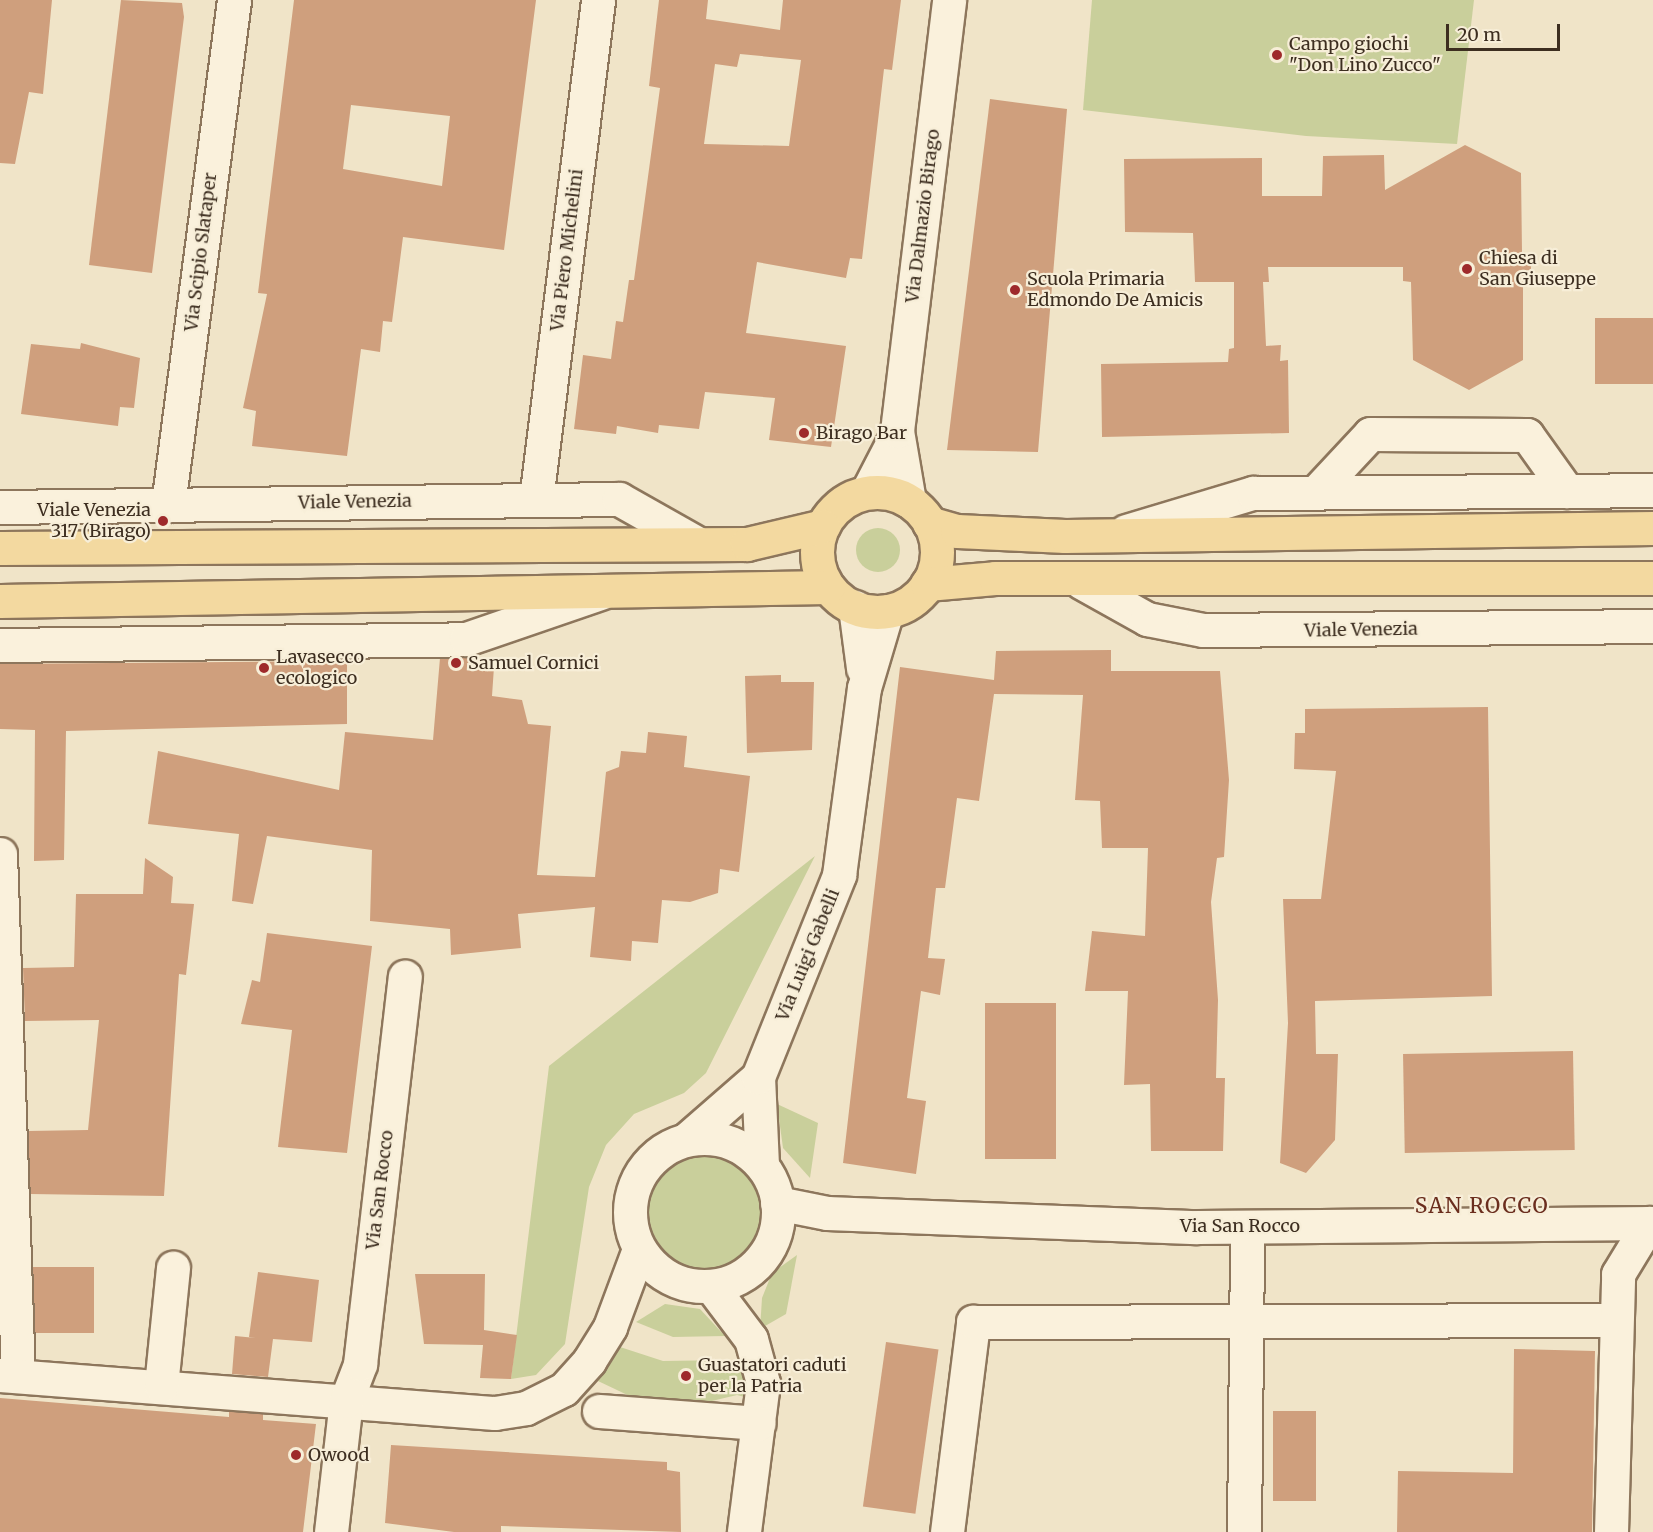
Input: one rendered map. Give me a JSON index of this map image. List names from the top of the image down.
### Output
{
  "streets": {
    "main road": ["Viale Venezia"],
    "street": [
      "Via Dalmazio Birago",
      "Via Piero Michelini",
      "Via Scipio Slataper",
      "Via Luigi Gabelli",
      "Via San Rocco"
    ]
  },
  "crossings": [
    ["Via Dalmazio Birago", "Viale Venezia"],
    ["Via Dalmazio Birago", "Via Luigi Gabelli"],
    ["Via Piero Michelini", "Viale Venezia"],
    ["Via Scipio Slataper", "Viale Venezia"],
    ["Viale Venezia", "Via Luigi Gabelli"],
    ["Via Luigi Gabelli", "Via San Rocco"]
  ],
  "districts": ["SAN ROCCO"],
  "places": [
    "Campo giochi \"Don Lino Zucco\"",
    "Chiesa di San Giuseppe",
    "Scuola Primaria Edmondo De Amicis",
    "Birago Bar",
    "Viale Venezia 317 (Birago)",
    "Samuel Cornici",
    "Lavasecco ecologico",
    "Guastatori caduti per la Patria",
    "Owood"
  ],
  "scale_bar": "20 m"
}
